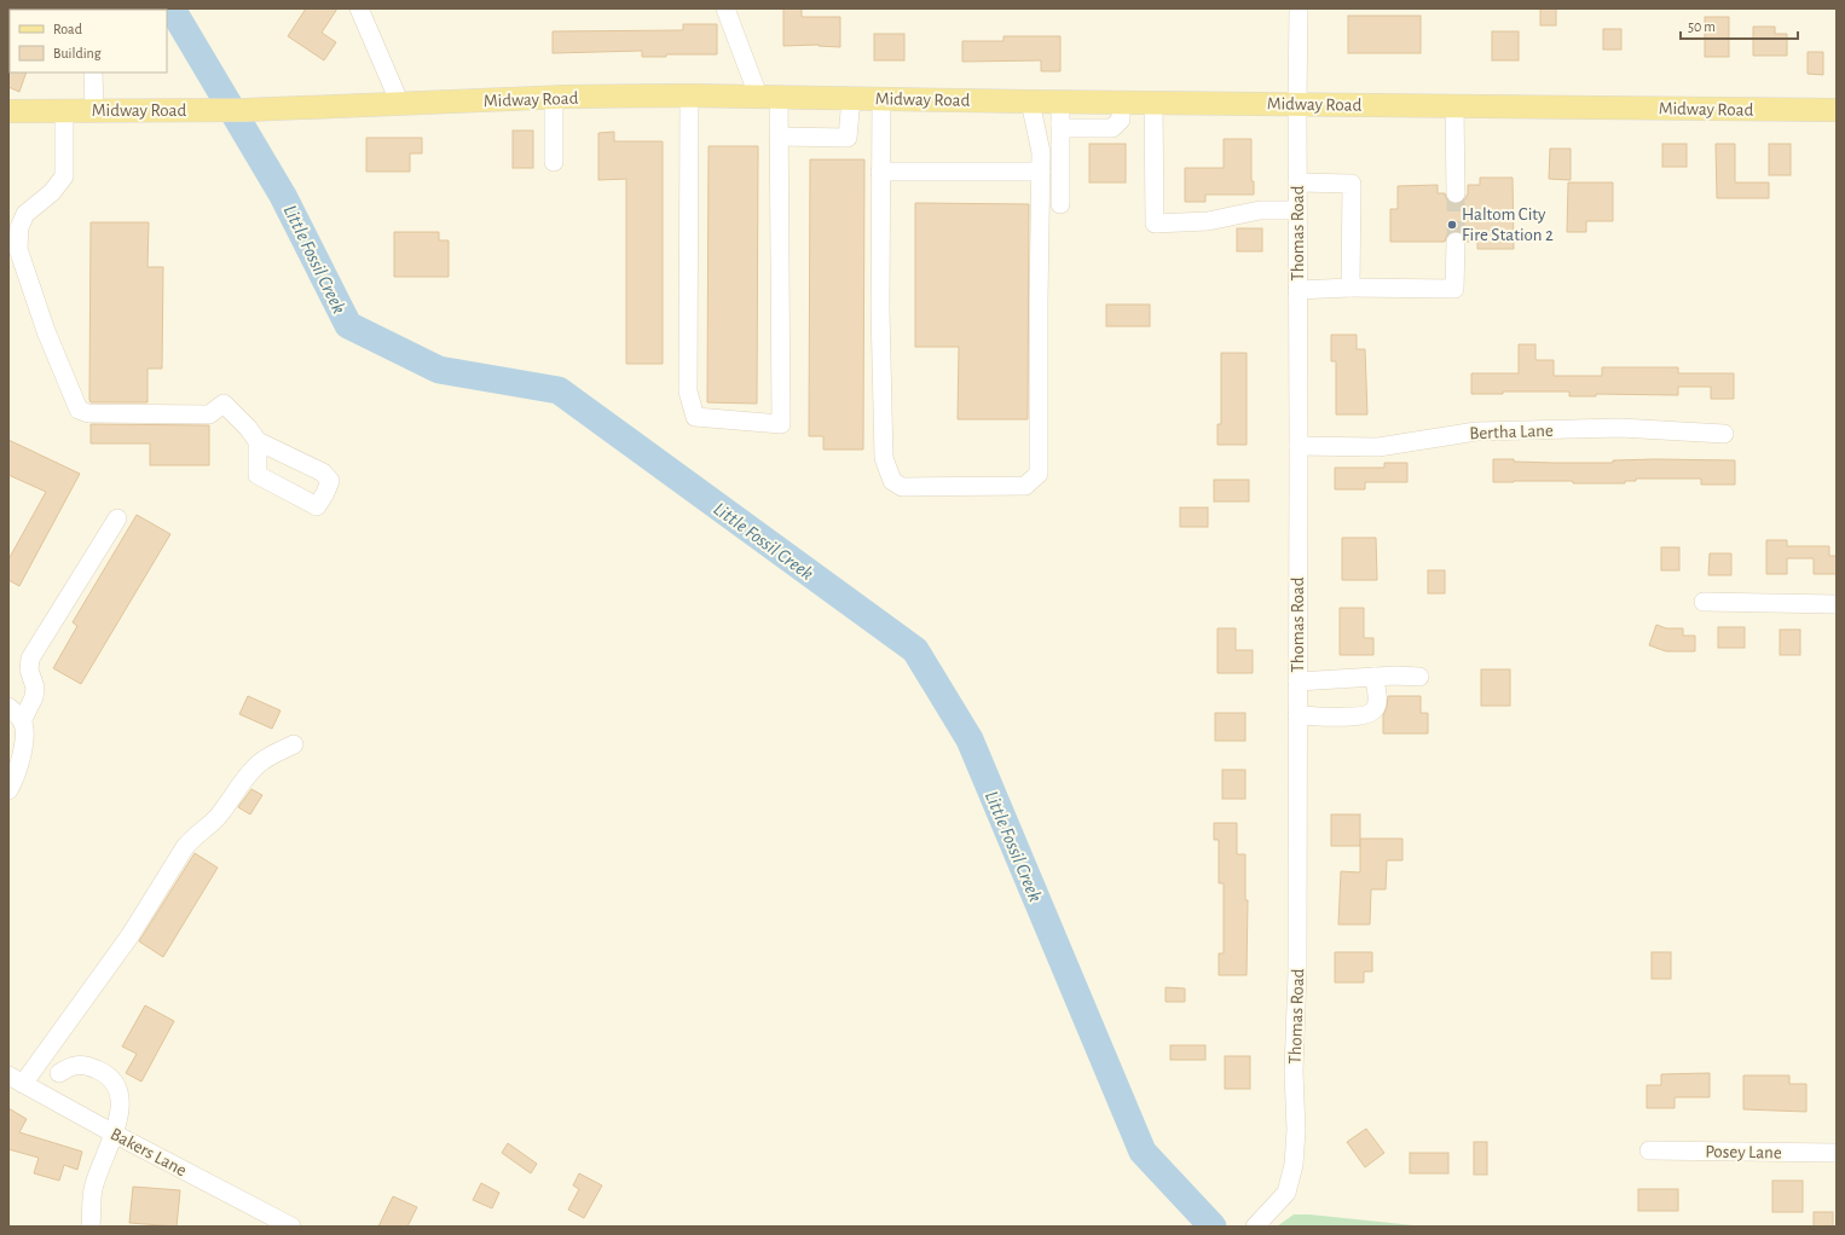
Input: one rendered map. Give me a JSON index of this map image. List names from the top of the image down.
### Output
{
  "streets": {
    "main road": ["Midway Road"],
    "street": [
      "Thomas Road",
      "Bertha Lane",
      "Bakers Lane",
      "Posey Lane"
    ]
  },
  "crossings": [
    ["Midway Road", "Thomas Road"],
    ["Thomas Road", "Bertha Lane"]
  ],
  "water": ["Little Fossil Creek"],
  "places": ["Haltom City Fire Station 2"],
  "legend": ["Road", "Building"],
  "scale_bar": "50 m"
}
